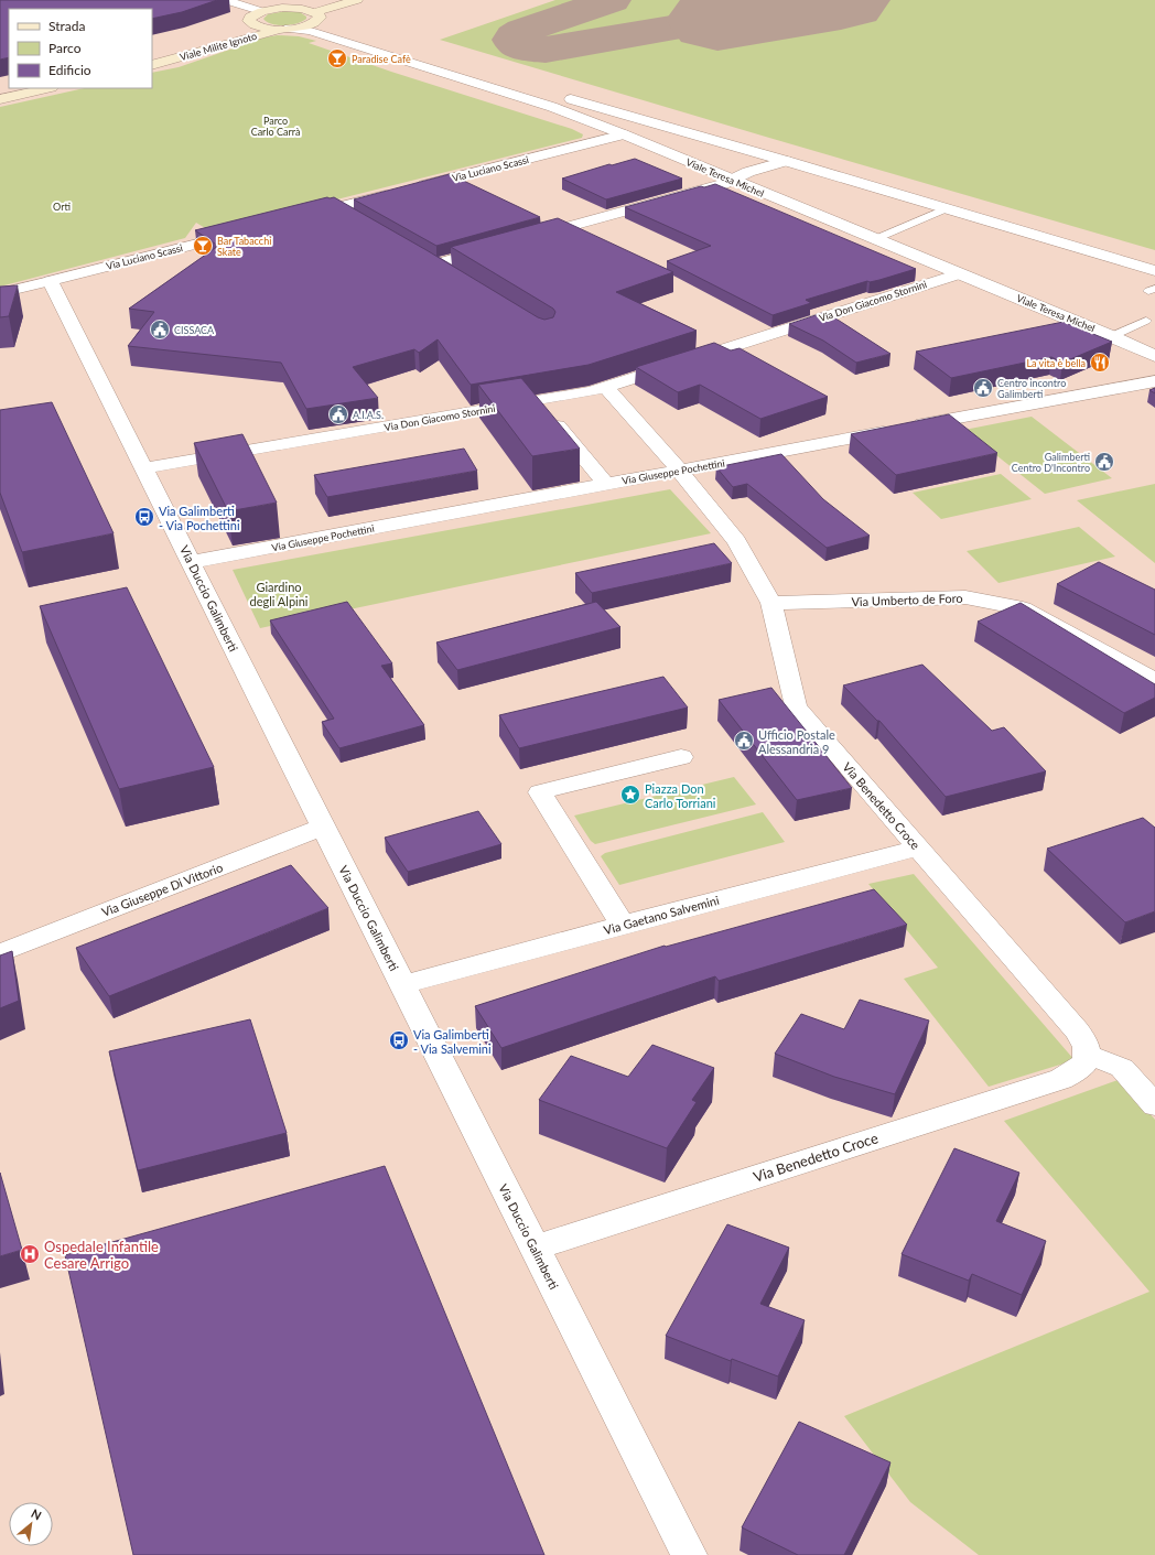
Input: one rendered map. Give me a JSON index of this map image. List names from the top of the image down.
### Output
{
  "streets": {
    "main road": ["Viale Milite Ignoto"],
    "street": [
      "Via Luciano Scassi",
      "Viale Teresa Michel",
      "Via Don Giacomo Stornini",
      "Via Giuseppe Pochettini",
      "Via Duccio Galimberti",
      "Via Umberto de Foro",
      "Via Benedetto Croce",
      "Via Giuseppe Di Vittorio",
      "Via Gaetano Salvemini"
    ]
  },
  "crossings": [
    ["Viale Milite Ignoto", "Viale Teresa Michel"],
    ["Via Luciano Scassi", "Viale Teresa Michel"],
    ["Via Luciano Scassi", "Via Duccio Galimberti"],
    ["Viale Teresa Michel", "Via Don Giacomo Stornini"],
    ["Via Don Giacomo Stornini", "Via Duccio Galimberti"],
    ["Via Don Giacomo Stornini", "Via Benedetto Croce"],
    ["Via Giuseppe Pochettini", "Via Duccio Galimberti"],
    ["Via Giuseppe Pochettini", "Via Benedetto Croce"],
    ["Via Duccio Galimberti", "Via Benedetto Croce"],
    ["Via Duccio Galimberti", "Via Giuseppe Di Vittorio"],
    ["Via Duccio Galimberti", "Via Gaetano Salvemini"],
    ["Via Umberto de Foro", "Via Benedetto Croce"],
    ["Via Benedetto Croce", "Via Gaetano Salvemini"]
  ],
  "parks": ["Parco Carlo Carrà", "Orti", "Giardino degli Alpini"],
  "places": {
    "bar": ["Paradise Cafè", "Bar Tabacchi Skate"],
    "public building": [
      "CISSACA",
      "Centro incontro Galimberti",
      "A.I.A.S.",
      "Galimberti Centro D'Incontro",
      "Ufficio Postale Alessandria 9"
    ],
    "restaurant": ["La vita è bella"],
    "bus stop": ["Via Galimberti - Via Pochettini", "Via Galimberti - Via Salvemini"],
    "place": ["Piazza Don Carlo Torriani"],
    "hospital": ["Ospedale Infantile Cesare Arrigo"]
  },
  "legend": ["Strada", "Parco", "Edificio"],
  "north": "top right"
}
